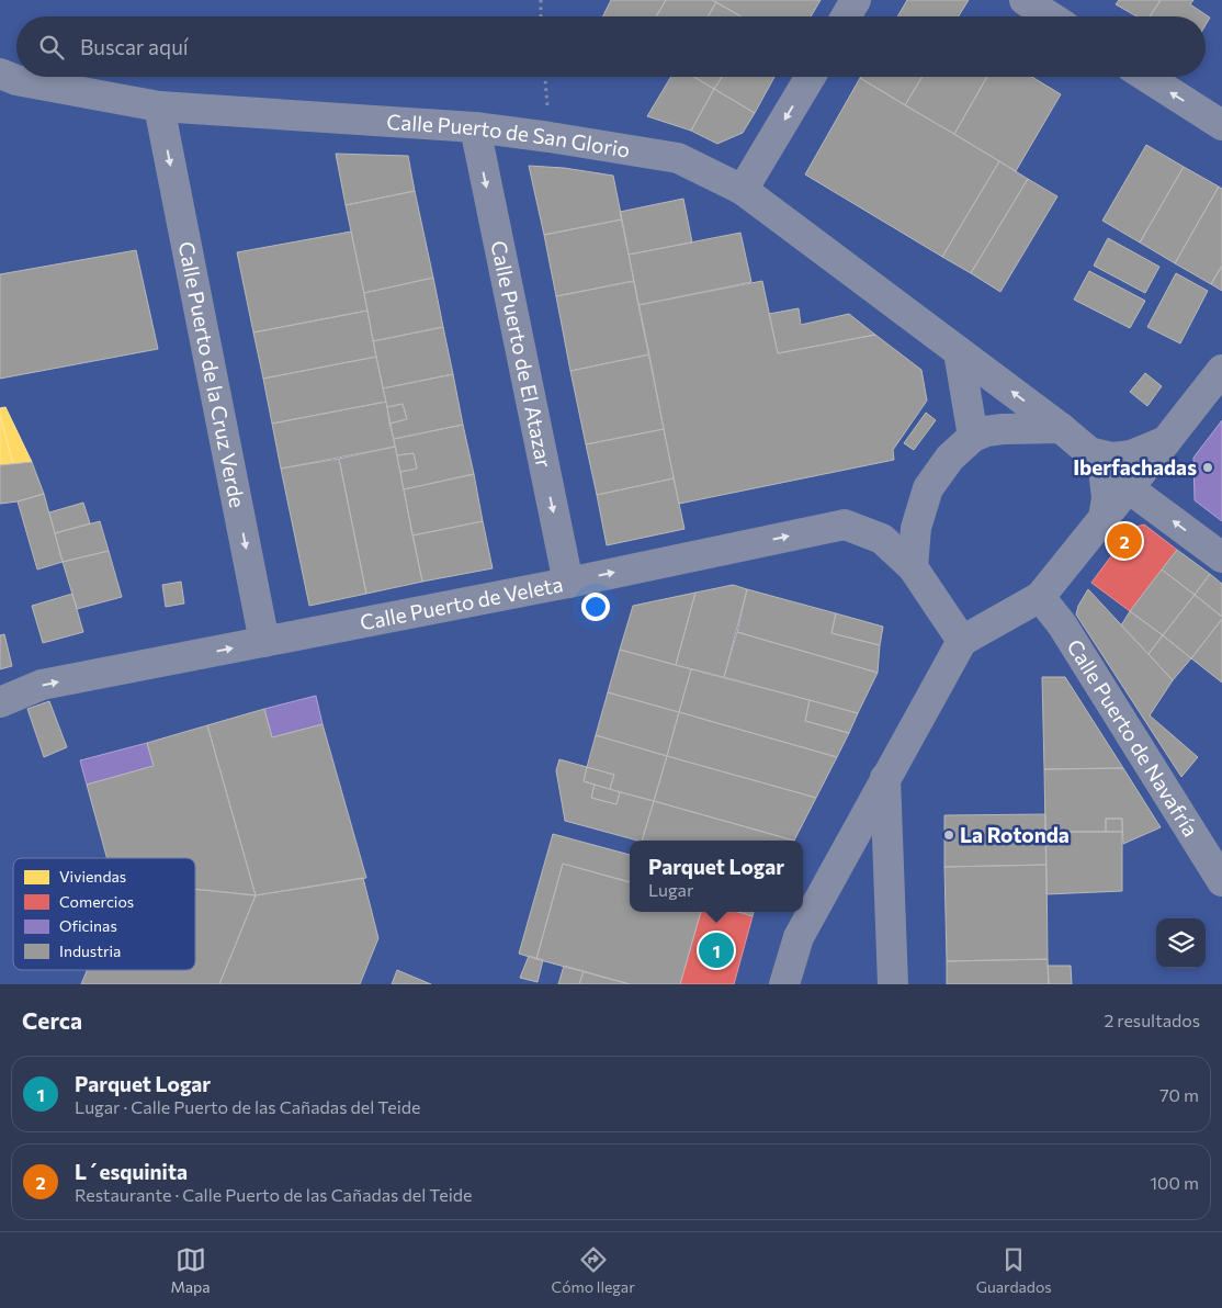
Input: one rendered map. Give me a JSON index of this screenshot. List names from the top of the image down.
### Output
{
  "streets": {
    "street": [
      "Calle Puerto de San Glorio",
      "Calle Puerto de El Atazar",
      "Calle Puerto de la Cruz Verde",
      "Calle Puerto de Veleta",
      "Calle Puerto de Navafría"
    ]
  },
  "crossings": [
    ["Calle Puerto de San Glorio", "Calle Puerto de El Atazar"],
    ["Calle Puerto de San Glorio", "Calle Puerto de la Cruz Verde"],
    ["Calle Puerto de El Atazar", "Calle Puerto de Veleta"],
    ["Calle Puerto de la Cruz Verde", "Calle Puerto de Veleta"]
  ],
  "one_way": ["Calle Puerto de El Atazar", "Calle Puerto de la Cruz Verde", "Calle Puerto de Veleta"],
  "places": ["Iberfachadas", "La Rotonda"],
  "legend": [
    "Viviendas",
    "Comercios",
    "Oficinas",
    "Industria"
  ],
  "page": {
    "search": "Buscar aquí",
    "pins": ["2", "1"],
    "popup": ["Parquet Logar", "Lugar"],
    "heading": ["Cerca", "2 resultados"],
    "list": [
      {
        "mark": "1",
        "name": "Parquet Logar",
        "note": "Lugar · Calle Puerto de las Cañadas del Teide",
        "value": "70 m"
      },
      {
        "mark": "2",
        "name": "L´esquinita",
        "note": "Restaurante · Calle Puerto de las Cañadas del Teide",
        "value": "100 m"
      }
    ],
    "nav": ["Mapa", "Cómo llegar", "Guardados"]
  }
}
